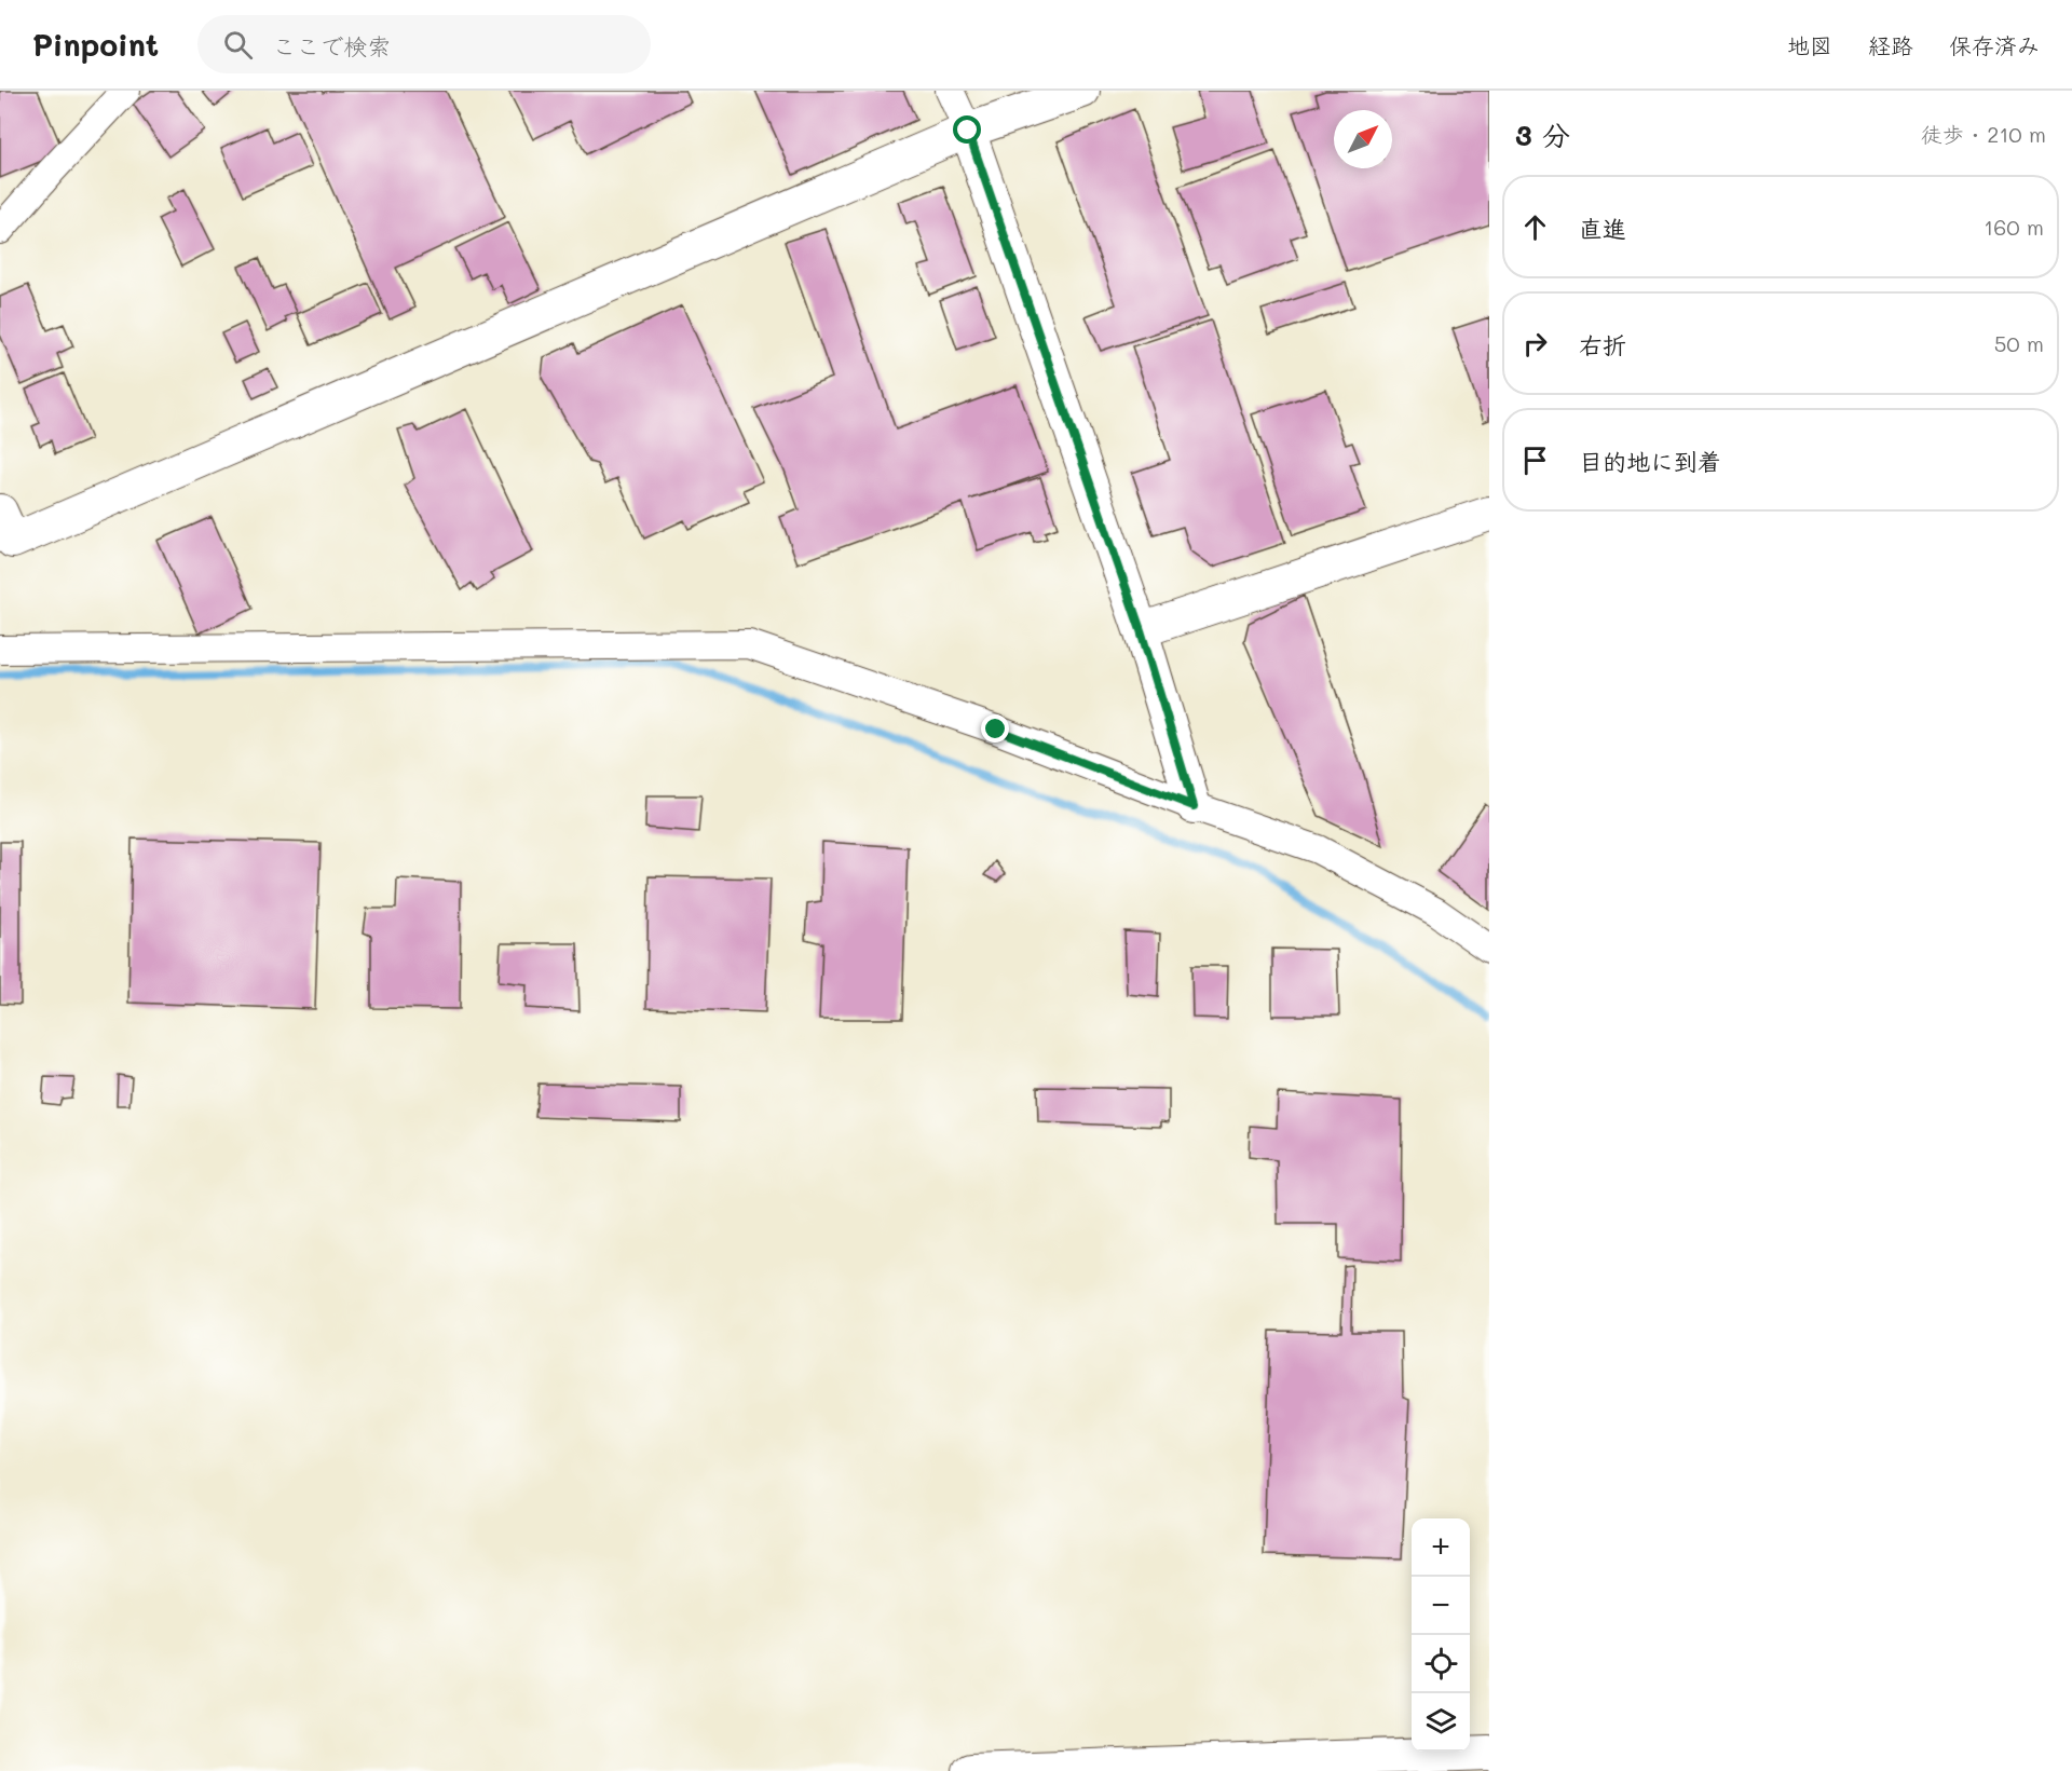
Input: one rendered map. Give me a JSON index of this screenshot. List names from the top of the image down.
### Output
{
  "north": "top right",
  "page": {
    "header": "Pinpoint",
    "search": "ここで検索",
    "nav": ["地図", "経路", "保存済み"],
    "heading": ["3 分", "徒歩 · 210 m"],
    "list": [
      ["直進", "160 m"],
      ["右折", "50 m"],
      "目的地に到着"
    ],
    "map_buttons": ["+", "−"]
  }
}
